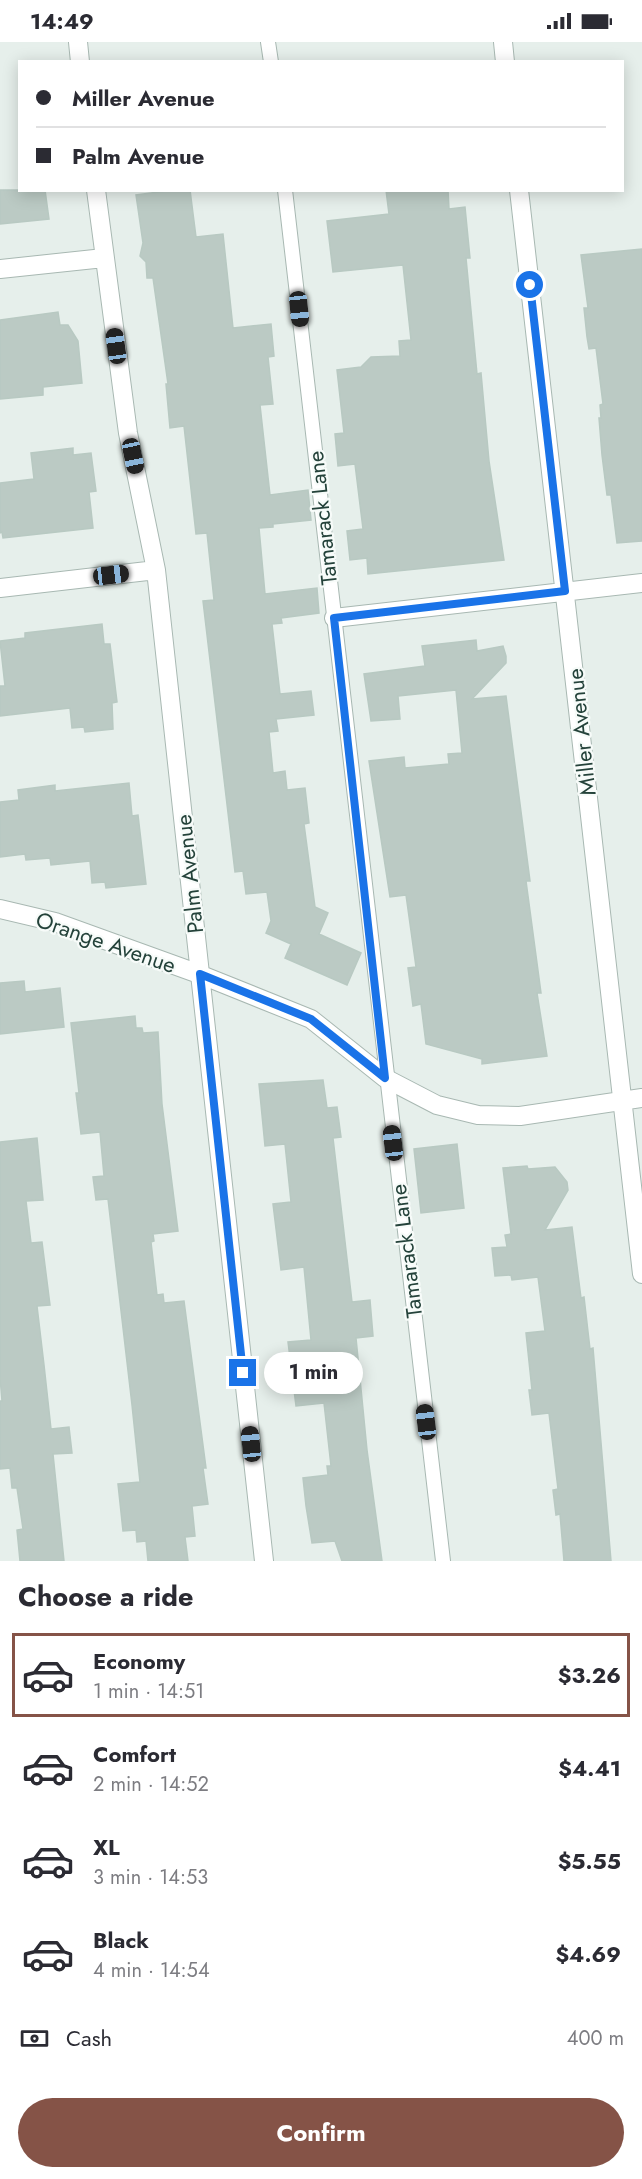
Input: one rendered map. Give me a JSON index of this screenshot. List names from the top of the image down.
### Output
{
  "streets": {
    "street": ["Miller Avenue", "Palm Avenue", "Orange Avenue"],
    "lane": ["Tamarack Lane"]
  },
  "crossings": [
    ["Tamarack Lane", "Orange Avenue"],
    ["Miller Avenue", "Orange Avenue"],
    ["Palm Avenue", "Orange Avenue"]
  ],
  "page": {
    "status": "14:49",
    "banner": ["Miller Avenue", "Palm Avenue"],
    "bubble": "1 min",
    "heading": "Choose a ride",
    "list": [
      {
        "name": "Economy",
        "note": "1 min · 14:51",
        "value": "$3.26"
      },
      {
        "name": "Comfort",
        "note": "2 min · 14:52",
        "value": "$4.41"
      },
      {
        "name": "XL",
        "note": "3 min · 14:53",
        "value": "$5.55"
      },
      {
        "name": "Black",
        "note": "4 min · 14:54",
        "value": "$4.69"
      }
    ],
    "pay": ["Cash", "400 m"],
    "buttons": "Confirm"
  }
}
